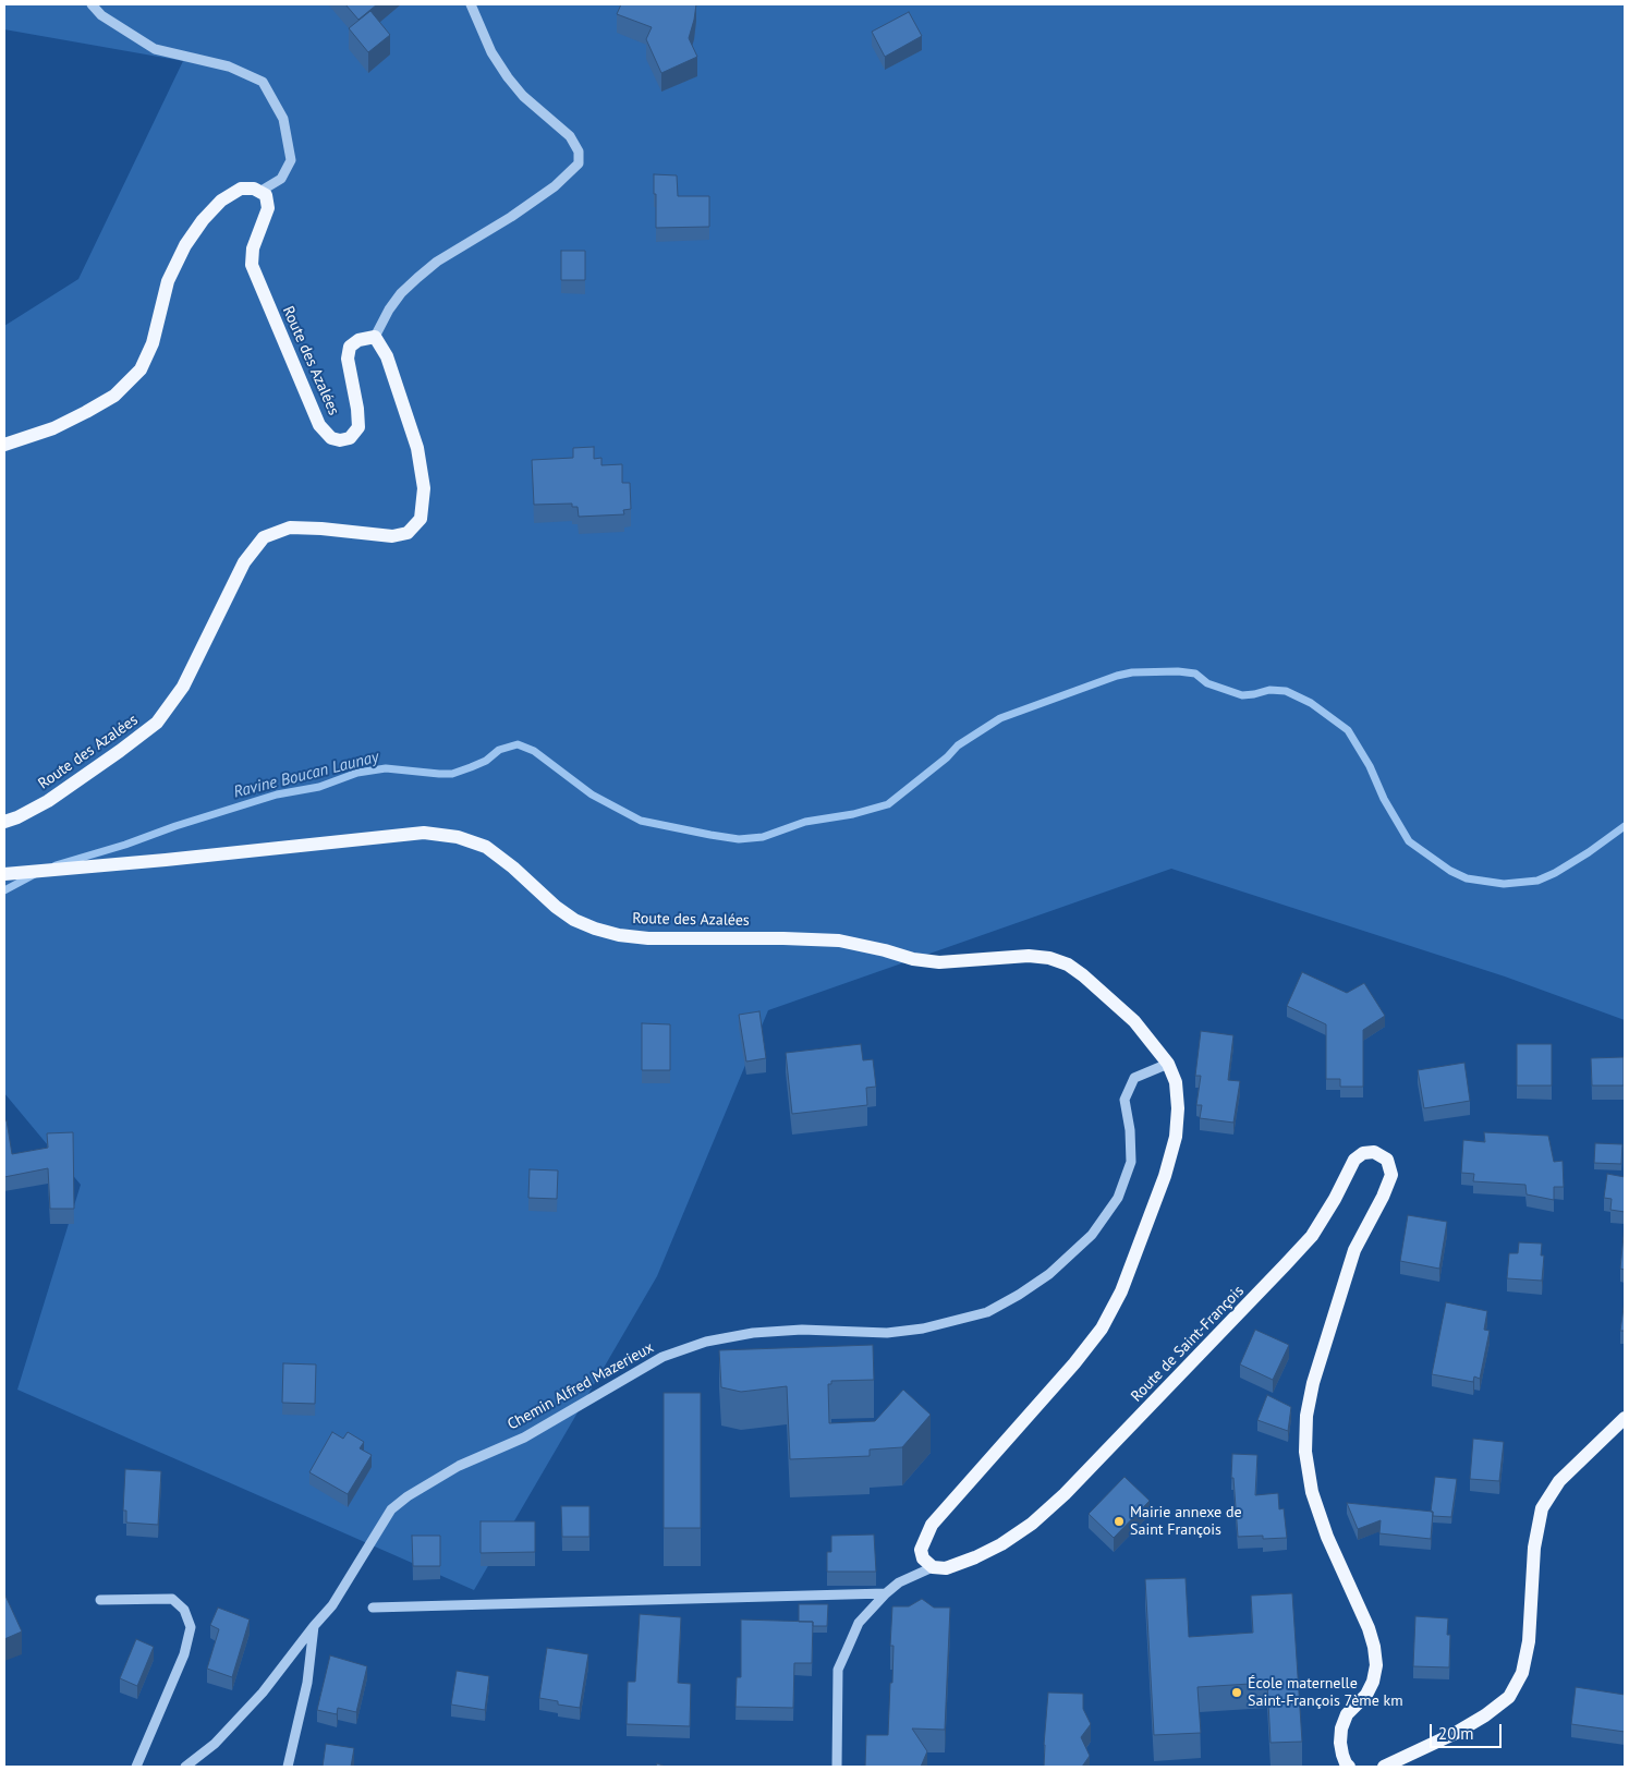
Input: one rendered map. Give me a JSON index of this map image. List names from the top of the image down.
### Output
{
  "streets": {
    "main road": ["Route des Azalées", "Route de Saint-François"],
    "street": ["Chemin Alfred Mazerieux"]
  },
  "crossings": [
    ["Route des Azalées", "Chemin Alfred Mazerieux"]
  ],
  "water": ["Ravine Boucan Launay"],
  "places": ["Mairie annexe de Saint François", "École maternelle Saint-François 7ème km"],
  "scale_bar": "20 m"
}
